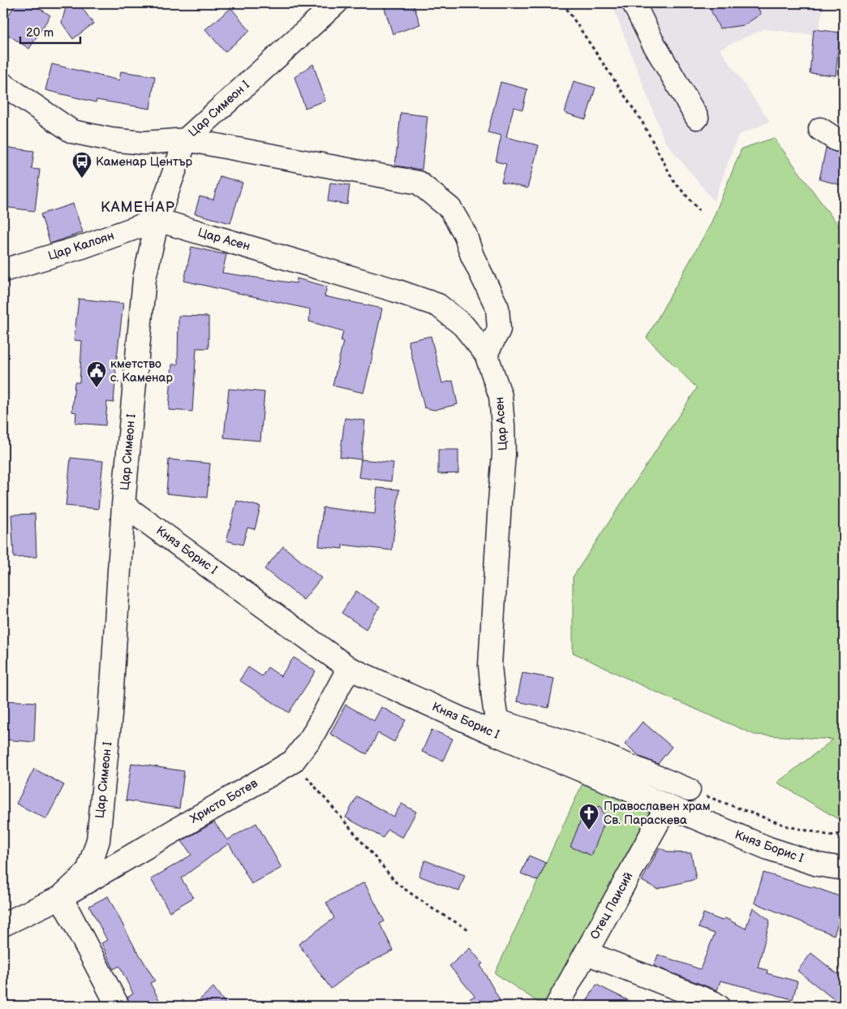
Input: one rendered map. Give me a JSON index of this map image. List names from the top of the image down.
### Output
{
  "streets": {
    "street": [
      "Цар Симеон I",
      "Цар Асен",
      "Цар Калоян",
      "Княз Борис I",
      "Христо Ботев",
      "Отец Паисий"
    ]
  },
  "crossings": [
    ["Цар Симеон I", "Цар Асен"],
    ["Цар Симеон I", "Цар Калоян"],
    ["Цар Симеон I", "Княз Борис I"],
    ["Цар Симеон I", "Христо Ботев"],
    ["Цар Асен", "Цар Калоян"],
    ["Цар Асен", "Княз Борис I"],
    ["Княз Борис I", "Христо Ботев"],
    ["Княз Борис I", "Отец Паисий"]
  ],
  "districts": ["КАМЕНАР"],
  "places": {
    "bus stop": ["Каменар Център"],
    "public building": ["кметство с. Каменар"],
    "church": ["Православен храм Св. Параскева"]
  },
  "scale_bar": "20 m"
}
